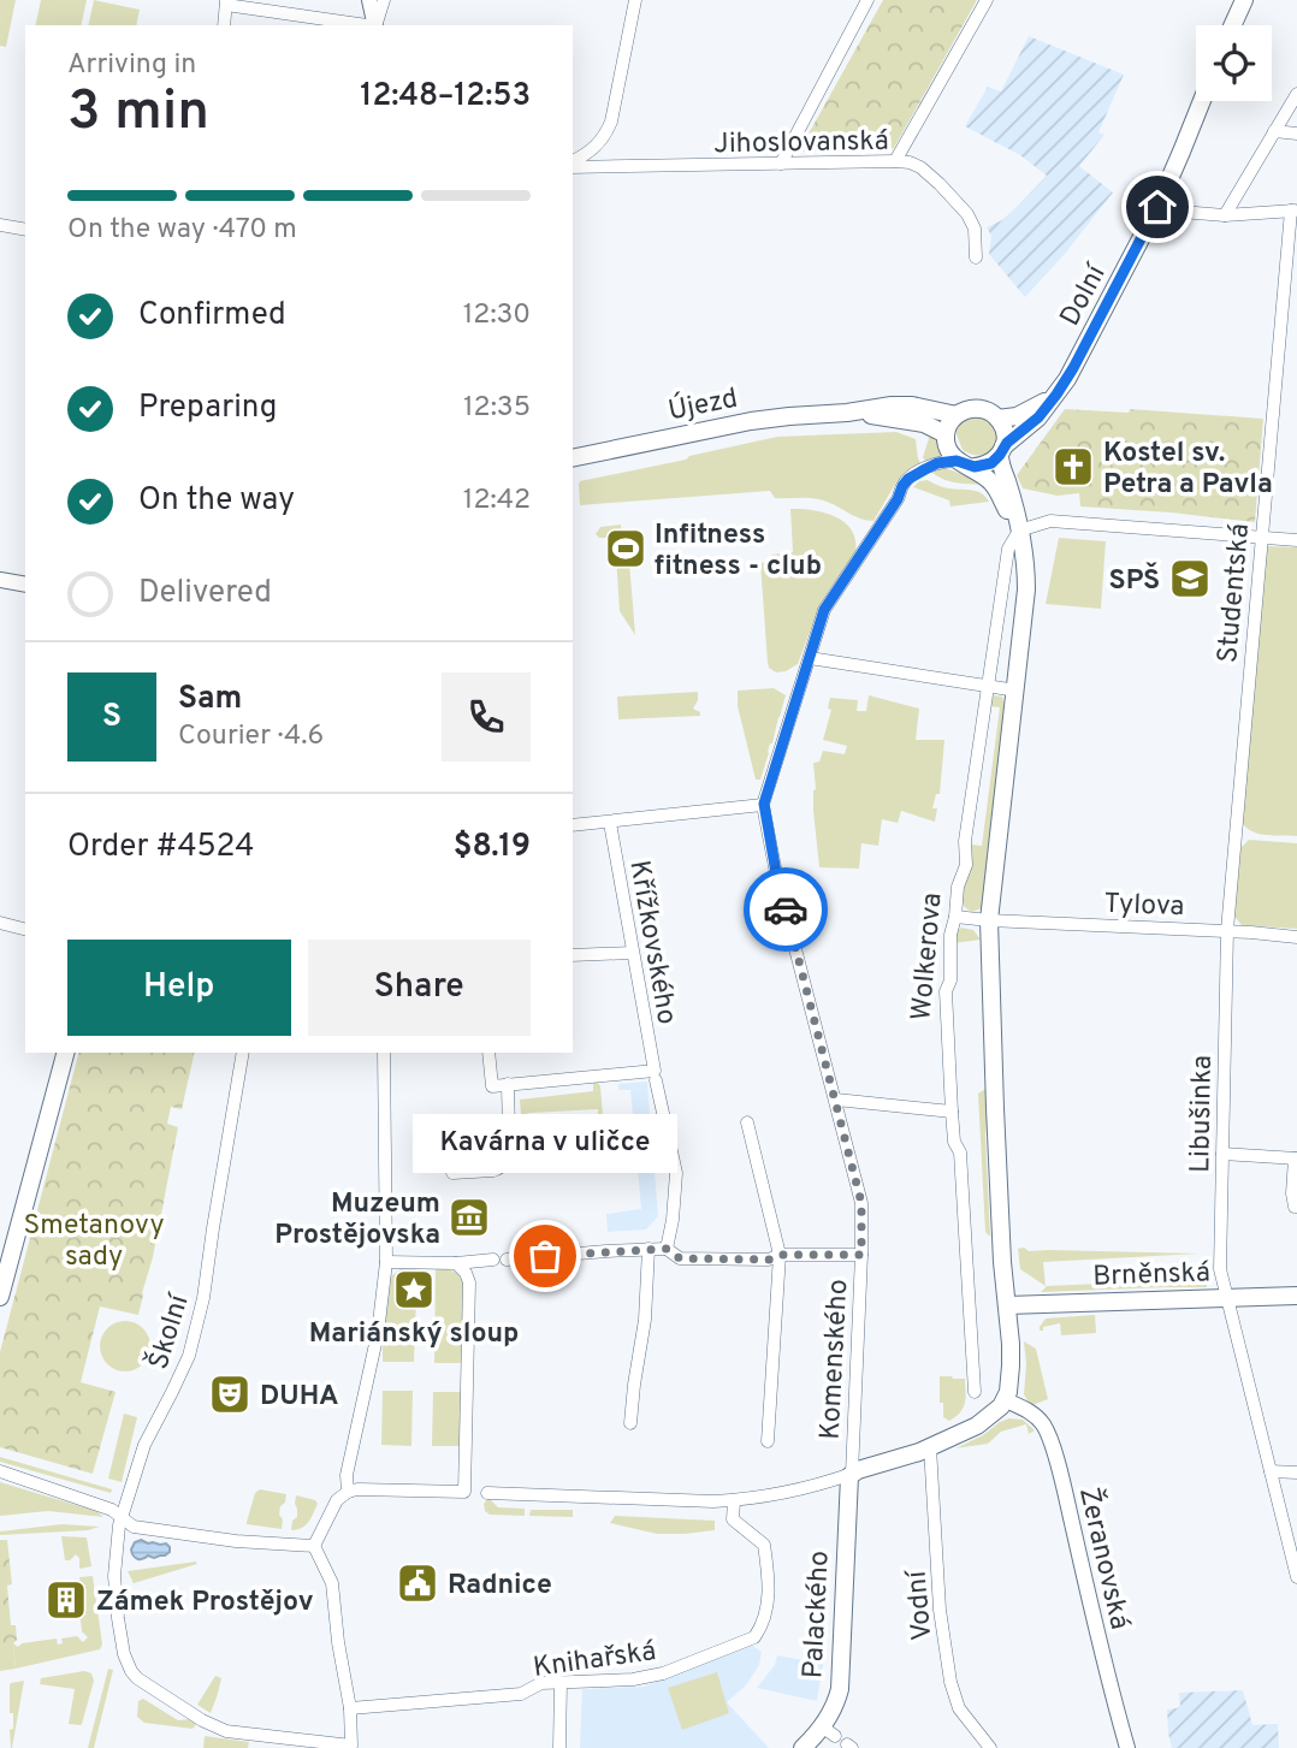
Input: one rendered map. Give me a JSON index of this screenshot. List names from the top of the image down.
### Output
{
  "streets": {
    "main road": [
      "Dolní",
      "Újezd",
      "Brněnská",
      "Palackého"
    ],
    "street": [
      "Jihoslovanská",
      "Studentská",
      "Tylova",
      "Křížkovského",
      "Wolkerova",
      "Libušinka",
      "Školní",
      "Komenského",
      "Žeranovská",
      "Vodní",
      "Knihařská"
    ]
  },
  "crossings": [
    ["Studentská", "Tylova"],
    ["Studentská", "Libušinka"],
    ["Tylova", "Wolkerova"],
    ["Tylova", "Libušinka"],
    ["Libušinka", "Brněnská"],
    ["Komenského", "Palackého"]
  ],
  "parks": ["Smetanovy sady"],
  "places": {
    "church": ["Kostel sv. Petra a Pavla"],
    "sports": ["Infitness fitness - club"],
    "school or university": ["SPŠ"],
    "museum": ["Muzeum Prostějovska"],
    "other": ["Kavárna v uličce"],
    "place": ["Mariánský sloup"],
    "theatre": ["DUHA"],
    "public building": ["Radnice"],
    "building": ["Zámek Prostějov"]
  },
  "page": {
    "heading": ["3 min", "Arriving in", "12:48–12:53"],
    "panel": [
      "Sam",
      "Courier · 4.6",
      "Order #4524",
      "$8.19"
    ],
    "bar": "On the way · 470 m",
    "list": [
      ["Confirmed", "12:30"],
      ["Preparing", "12:35"],
      ["On the way", "12:42"],
      "Delivered"
    ],
    "round": "S",
    "buttons": ["Help", "Share"],
    "bubble": "Kavárna v uličce"
  }
}
